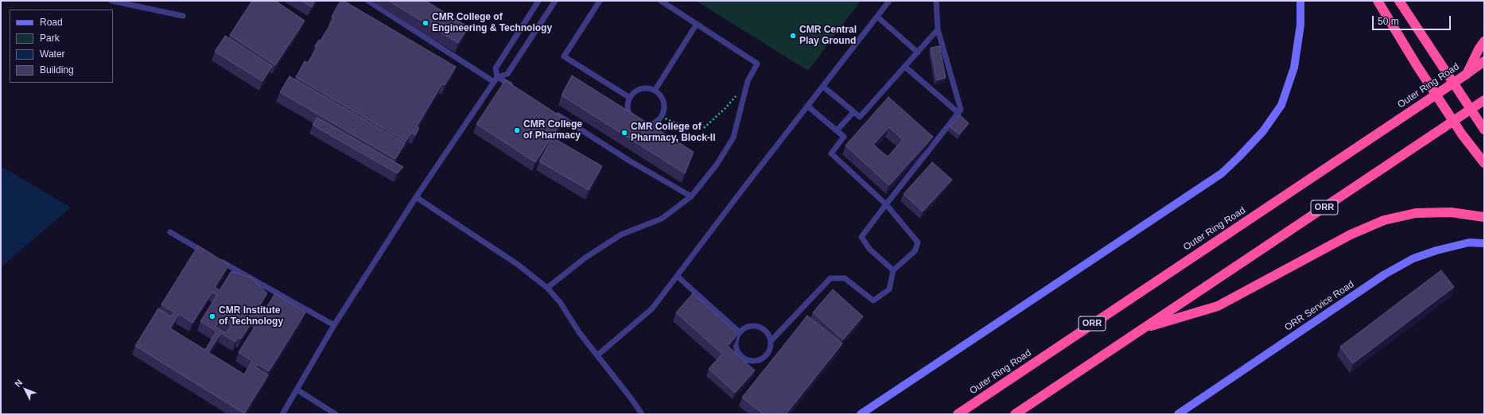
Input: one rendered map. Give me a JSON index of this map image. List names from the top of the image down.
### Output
{
  "streets": {
    "highway": ["Outer Ring Road", "ORR"],
    "main road": ["ORR Service Road"]
  },
  "places": [
    "CMR College of Engineering & Technology",
    "CMR Central Play Ground",
    "CMR College of Pharmacy",
    "CMR College of Pharmacy, Block-II",
    "CMR Institute of Technology"
  ],
  "legend": [
    "Road",
    "Park",
    "Water",
    "Building"
  ],
  "scale_bar": "50 m",
  "north": "top left"
}
